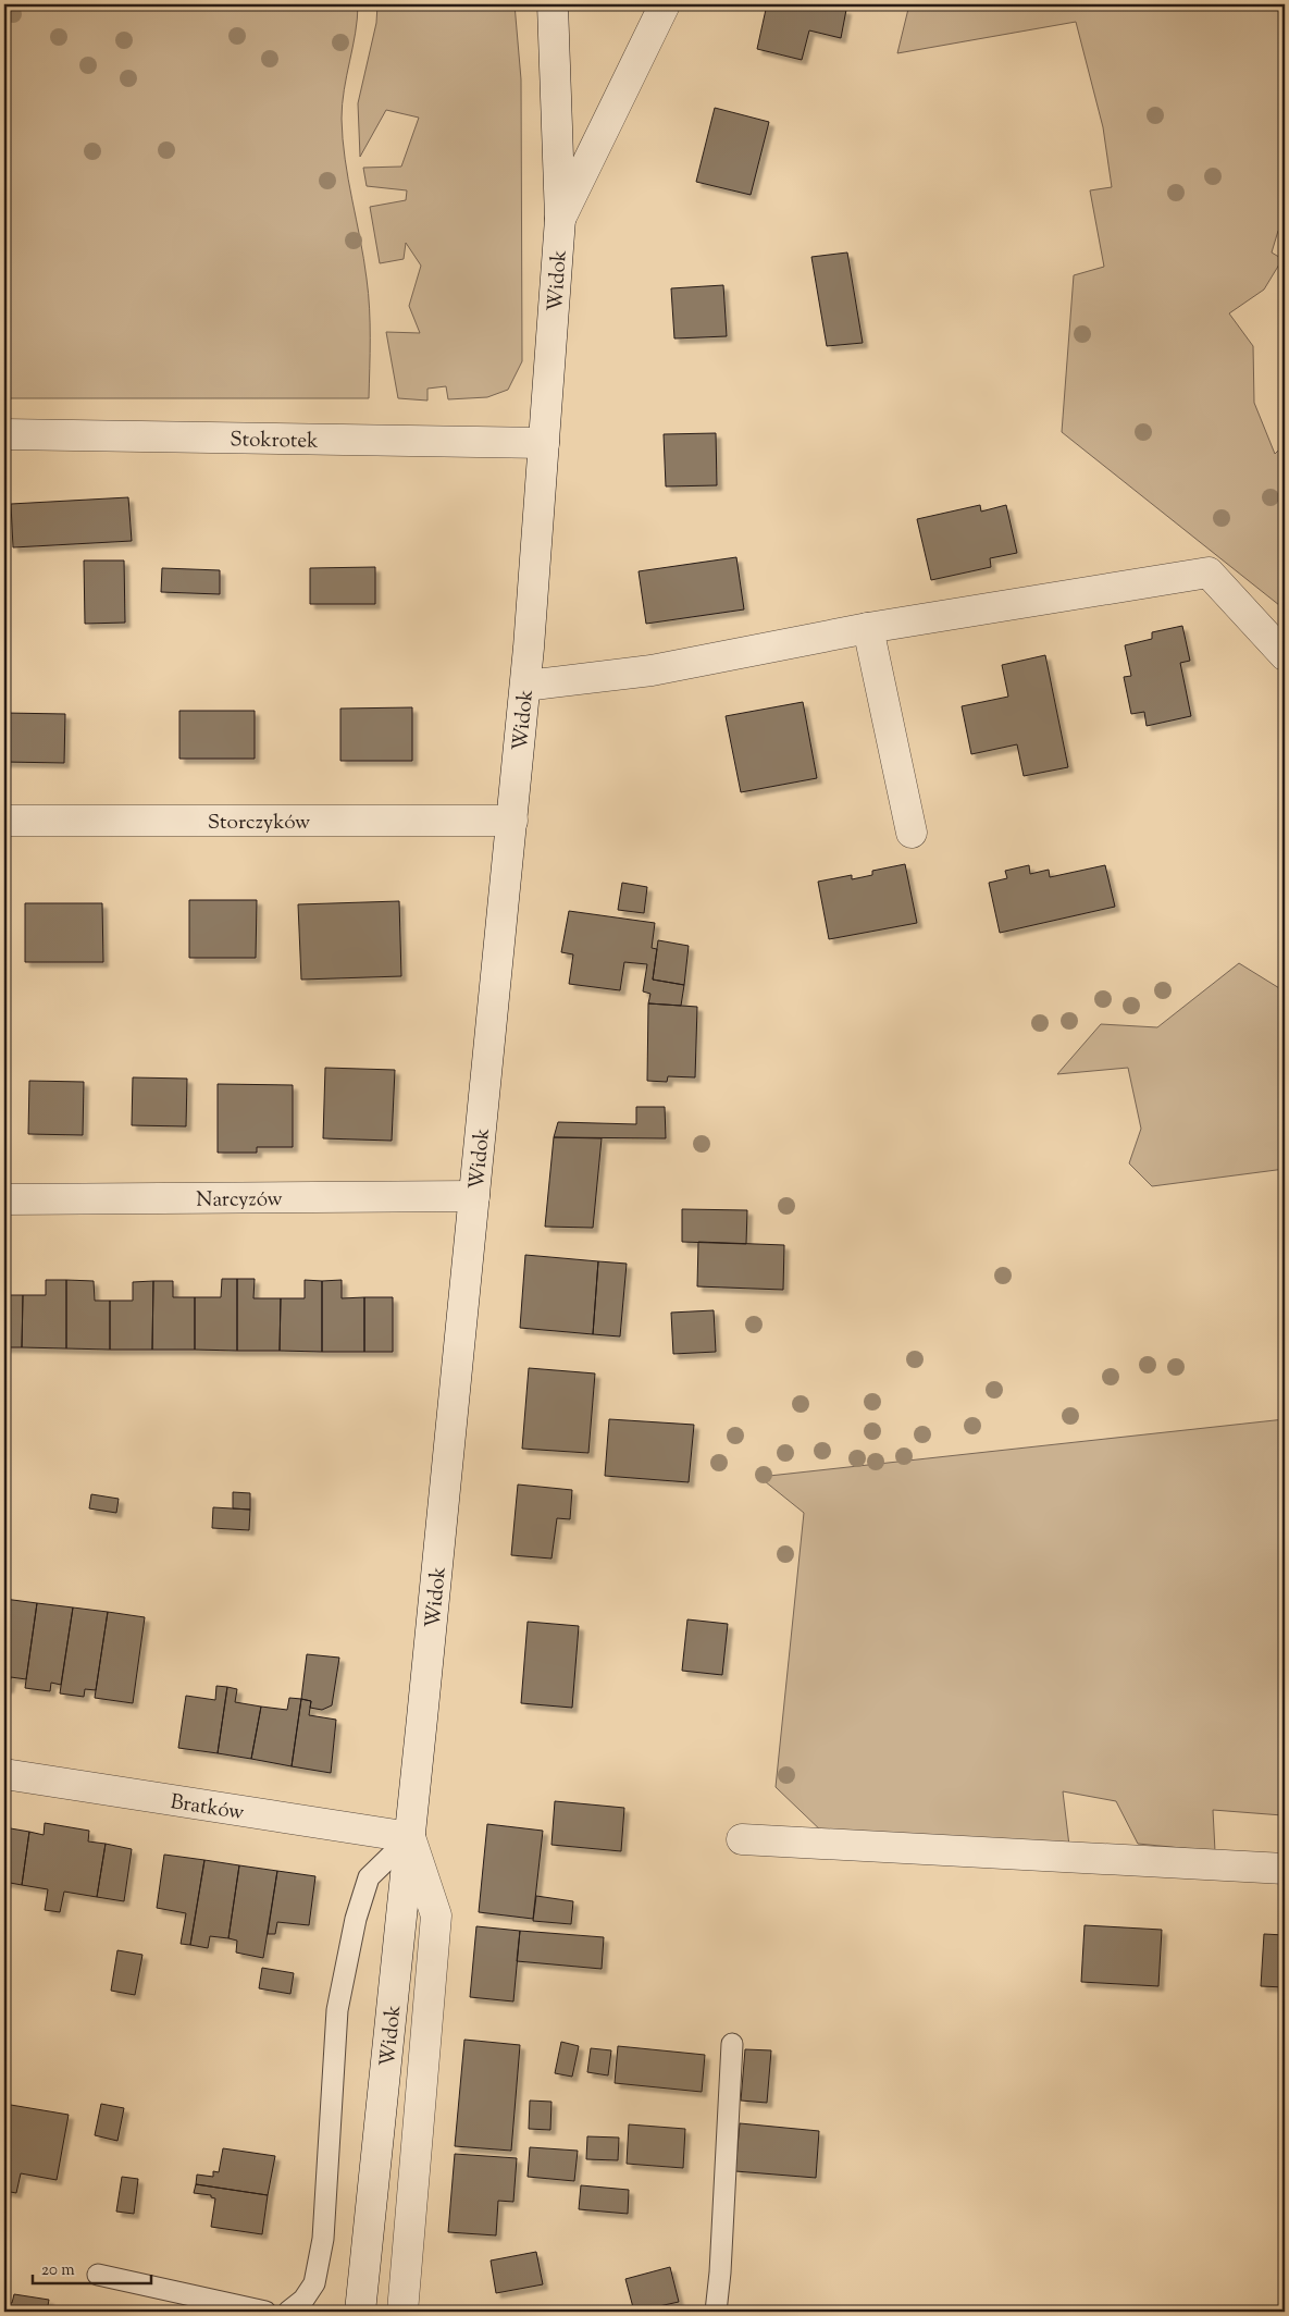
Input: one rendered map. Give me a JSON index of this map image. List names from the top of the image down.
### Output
{
  "streets": {
    "street": [
      "Widok",
      "Stokrotek",
      "Storczyków",
      "Narcyzów",
      "Bratków"
    ]
  },
  "crossings": [
    ["Widok", "Stokrotek"],
    ["Widok", "Storczyków"],
    ["Widok", "Narcyzów"],
    ["Widok", "Bratków"]
  ],
  "scale_bar": "20 m"
}
